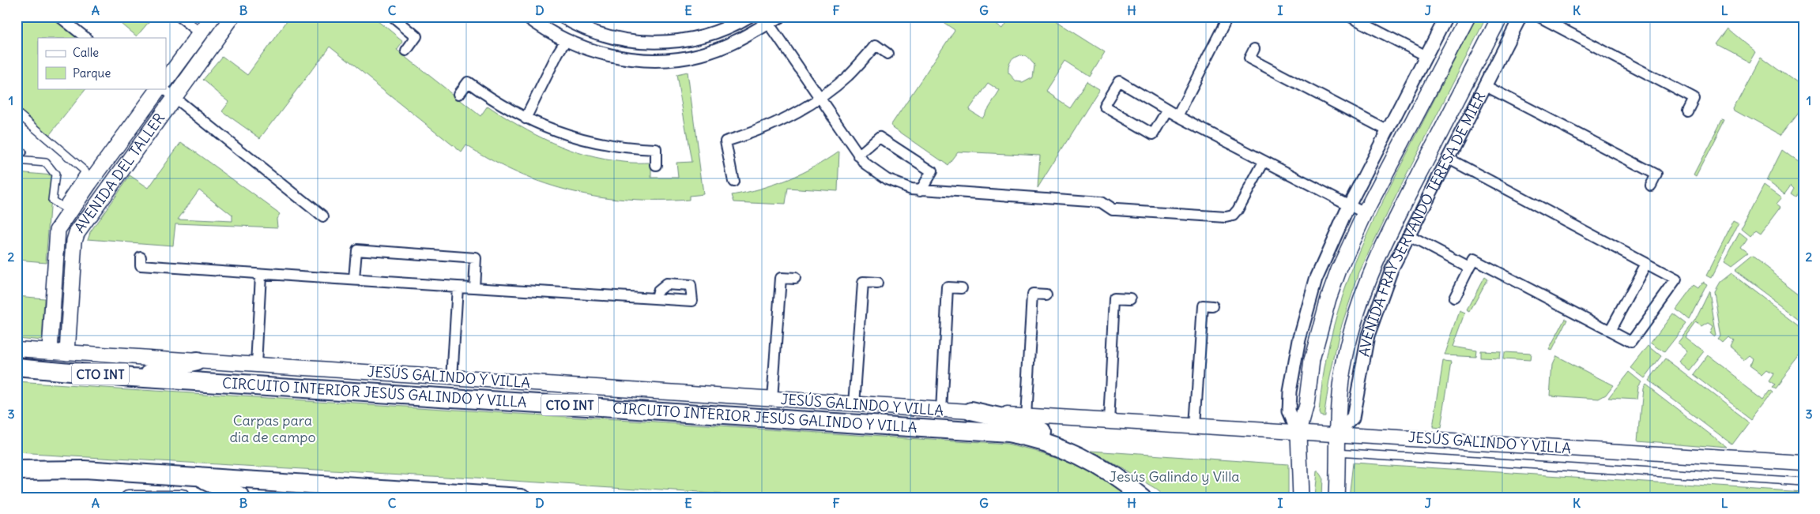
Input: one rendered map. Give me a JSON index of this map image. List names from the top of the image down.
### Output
{
  "streets": {
    "highway": ["CTO INT", "CIRCUITO INTERIOR JESÚS GALINDO Y VILLA"],
    "main road": ["AVENIDA DEL TALLER", "AVENIDA FRAY SERVANDO TERESA DE MIER", "JESÚS GALINDO Y VILLA"]
  },
  "crossings": [
    ["AVENIDA DEL TALLER", "JESÚS GALINDO Y VILLA"],
    ["AVENIDA FRAY SERVANDO TERESA DE MIER", "JESÚS GALINDO Y VILLA"]
  ],
  "parks": ["Carpas para dia de campo", "Jesús Galindo y Villa"],
  "legend": ["Calle", "Parque"],
  "grid": {
    "columns": [
      "A",
      "B",
      "C",
      "D",
      "E",
      "F",
      "G",
      "H",
      "I",
      "J",
      "K",
      "L"
    ],
    "rows": ["1", "2", "3"]
  }
}
